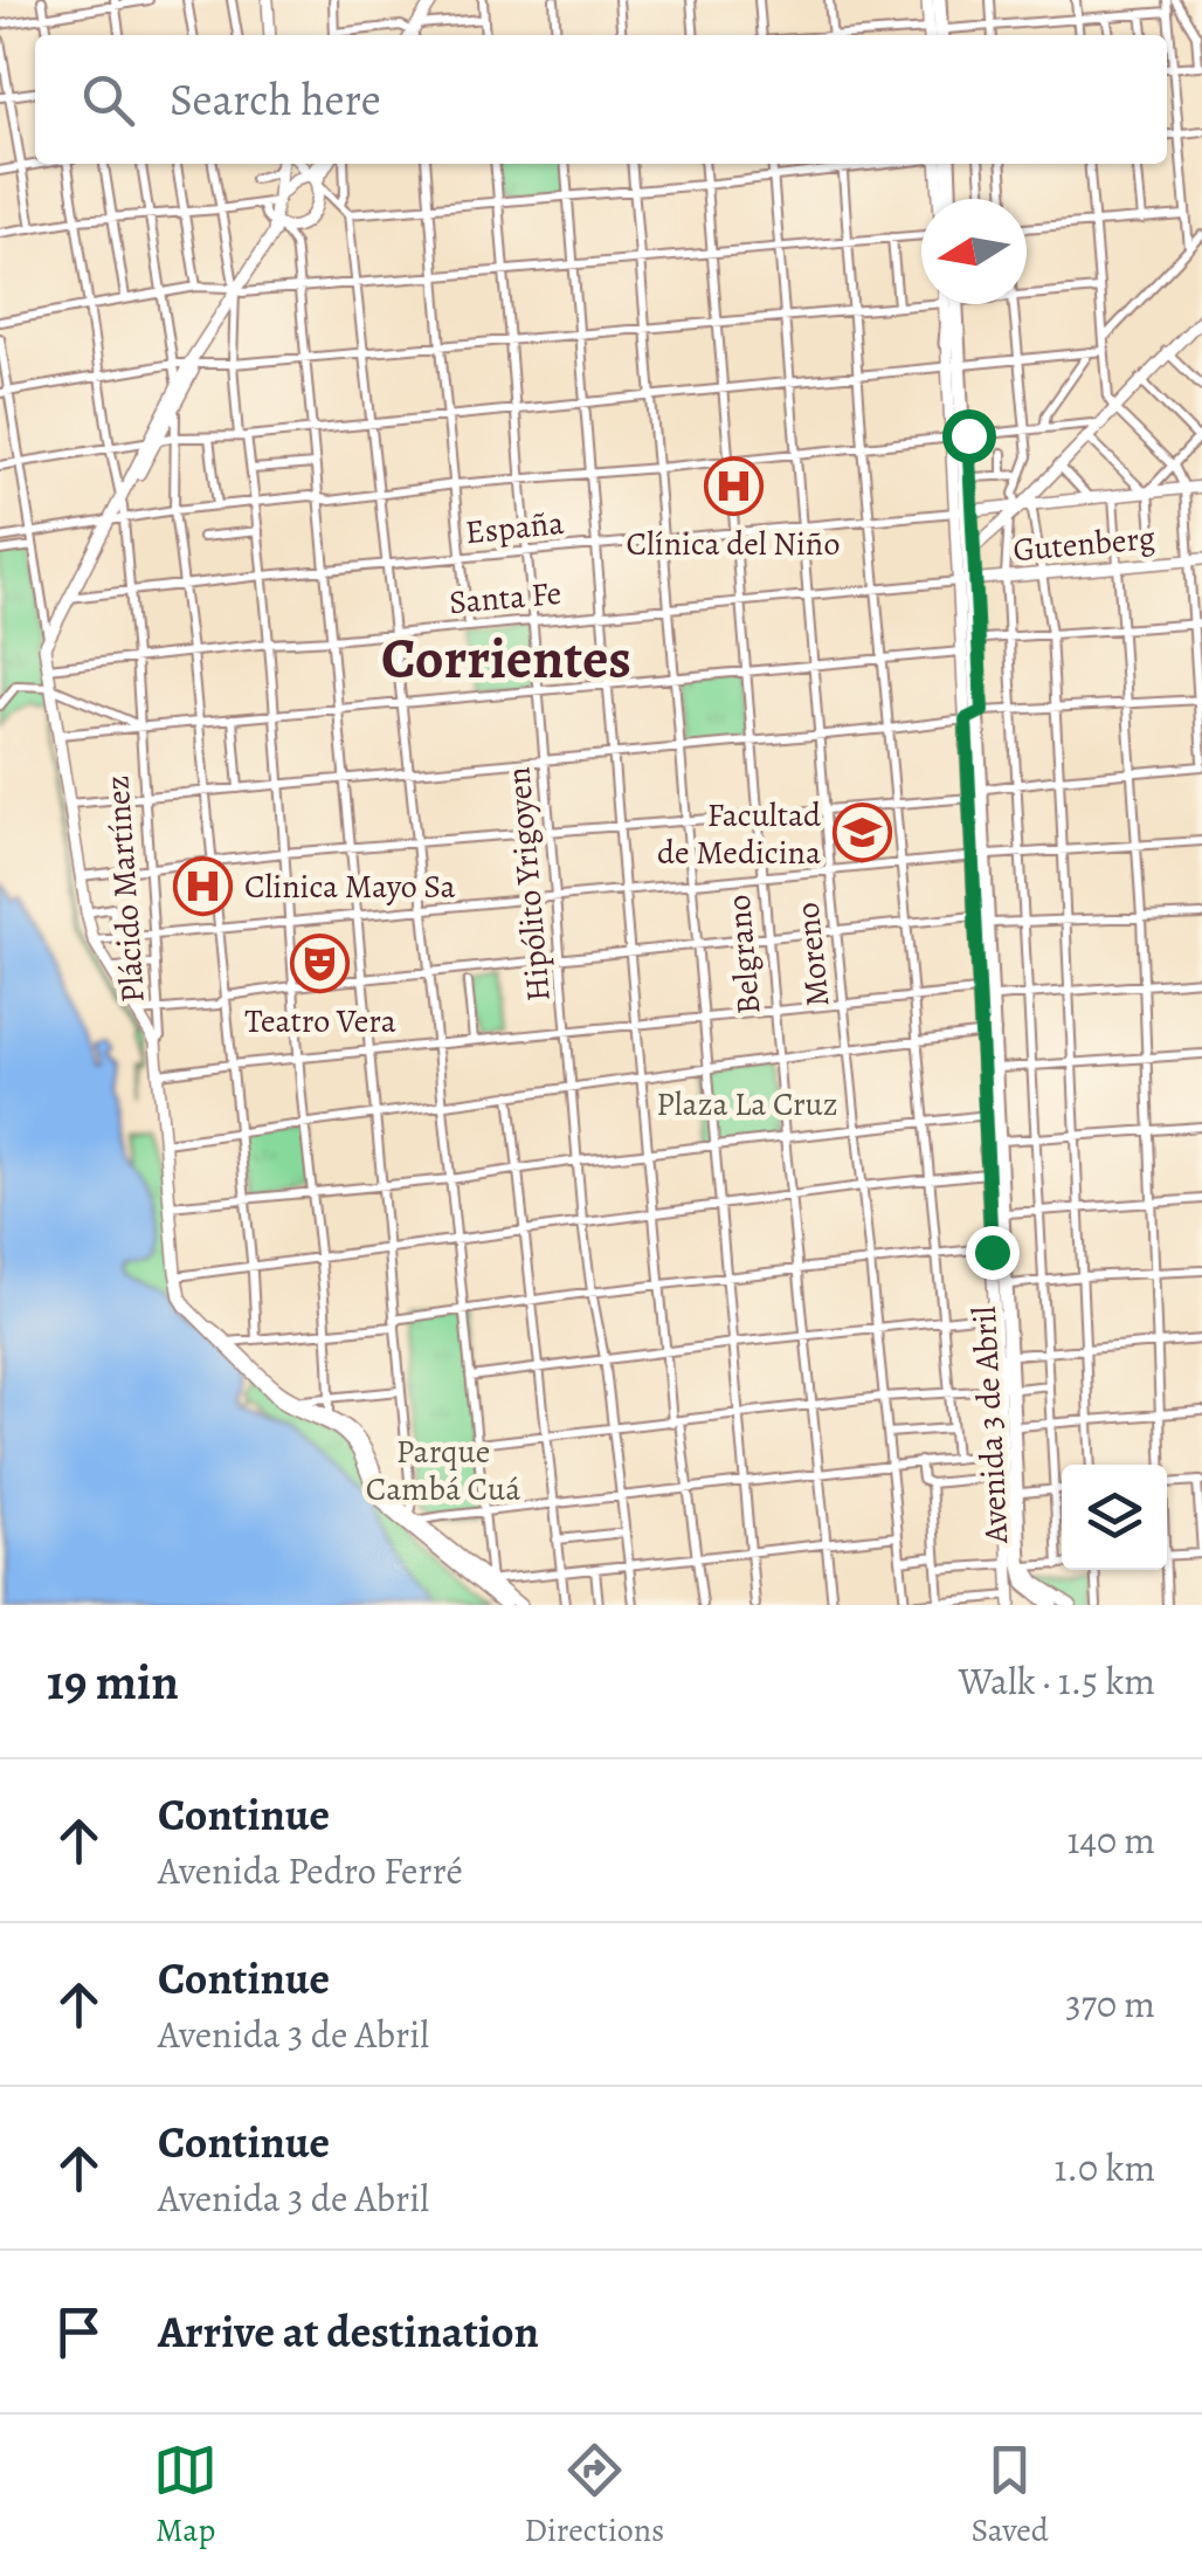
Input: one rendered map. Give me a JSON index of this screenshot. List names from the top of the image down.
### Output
{
  "streets": {
    "highway": ["Avenida 3 de Abril"],
    "main road": ["Gutenberg", "Plácido Martínez"],
    "street": [
      "España",
      "Santa Fe",
      "Hipólito Yrigoyen",
      "Belgrano",
      "Moreno"
    ]
  },
  "crossings": [
    ["España", "Hipólito Yrigoyen"],
    ["España", "Plácido Martínez"],
    ["España", "Belgrano"],
    ["España", "Moreno"],
    ["España", "Avenida 3 de Abril"],
    ["Gutenberg", "Santa Fe"],
    ["Gutenberg", "Avenida 3 de Abril"],
    ["Santa Fe", "Hipólito Yrigoyen"],
    ["Santa Fe", "Plácido Martínez"],
    ["Santa Fe", "Belgrano"],
    ["Santa Fe", "Moreno"],
    ["Santa Fe", "Avenida 3 de Abril"]
  ],
  "districts": ["Corrientes"],
  "parks": ["Plaza La Cruz", "Parque Cambá Cuá"],
  "places": {
    "hospital": ["Clínica del Niño", "Clinica Mayo Sa"],
    "school or university": ["Facultad de Medicina"],
    "theatre": ["Teatro Vera"]
  },
  "north": "left",
  "page": {
    "search": "Search here",
    "heading": ["19 min", "Walk · 1.5 km"],
    "list": [
      ["Continue", "Avenida Pedro Ferré", "140 m"],
      ["Continue", "Avenida 3 de Abril", "370 m"],
      ["Continue", "Avenida 3 de Abril", "1.0 km"],
      "Arrive at destination"
    ],
    "nav": ["Map", "Directions", "Saved"]
  }
}
